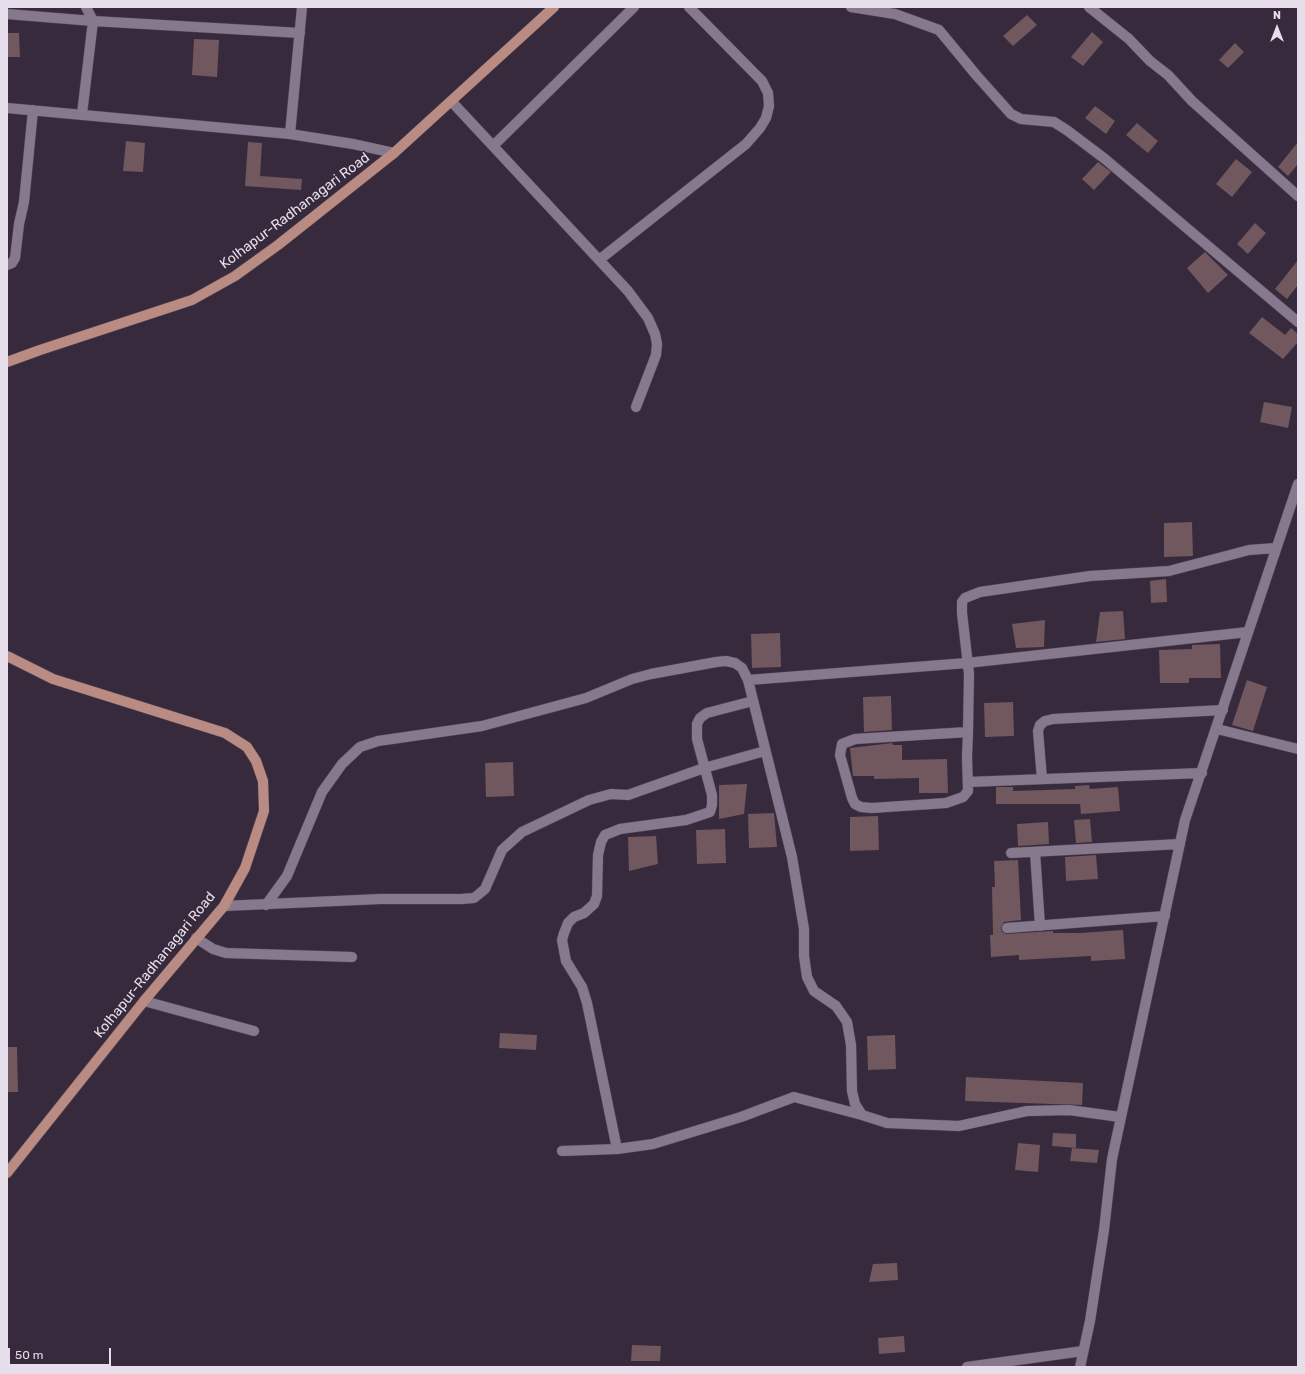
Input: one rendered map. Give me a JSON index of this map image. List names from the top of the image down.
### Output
{
  "streets": {
    "main road": ["Kolhapur-Radhanagari Road"]
  },
  "scale_bar": "50 m",
  "north": "top"
}
